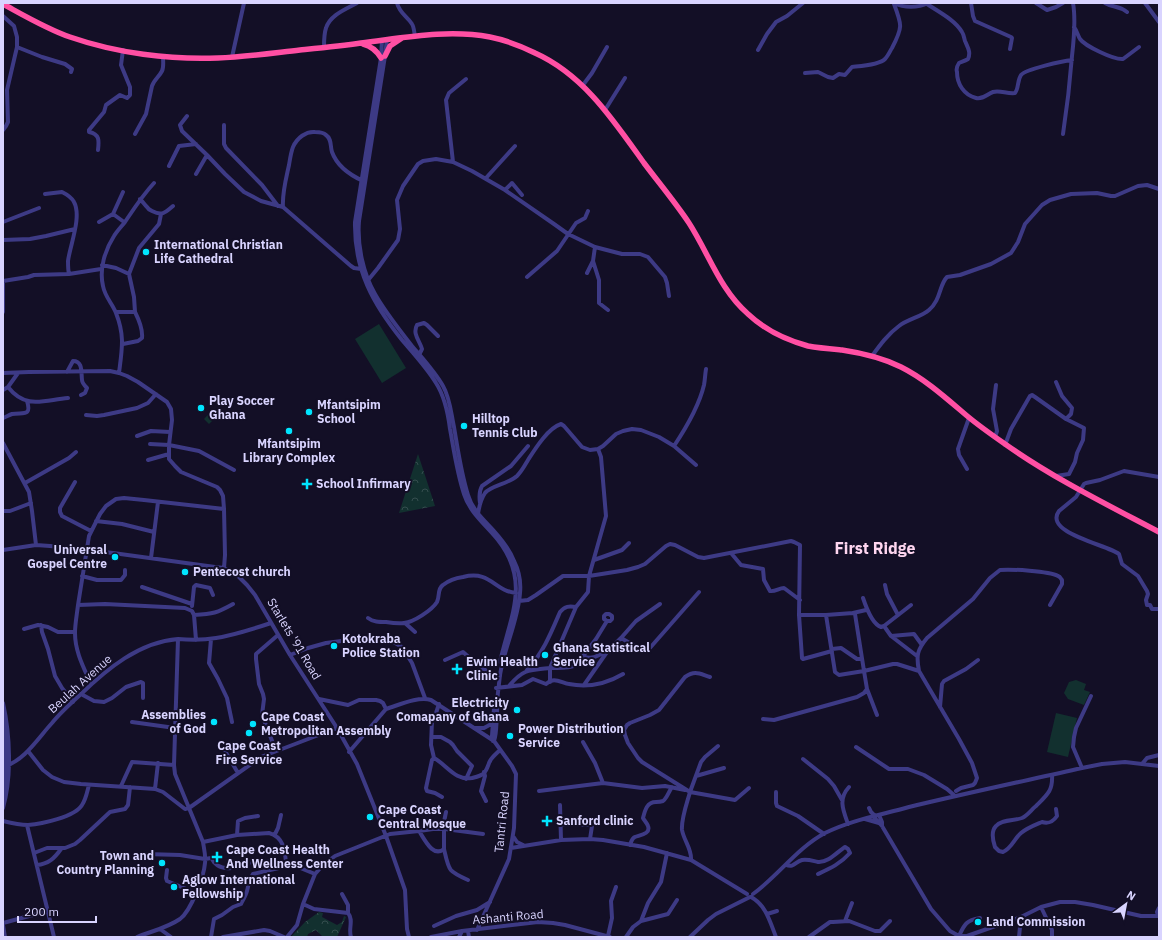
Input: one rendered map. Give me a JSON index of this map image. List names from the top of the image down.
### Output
{
  "streets": {
    "street": [
      "Starlets '91 Road",
      "Beulah Avenue",
      "Tantri Road",
      "Ashanti Road"
    ]
  },
  "crossings": [
    ["Starlets '91 Road", "Beulah Avenue"],
    ["Tantri Road", "Ashanti Road"]
  ],
  "districts": ["First Ridge"],
  "places": {
    "other": [
      "International Christian Life Cathedral",
      "Play Soccer Ghana",
      "Mfantsipim School",
      "Hilltop Tennis Club",
      "Mfantsipim Library Complex",
      "Universal Gospel Centre",
      "Pentecost church",
      "Kotokraba Police Station",
      "Ghana Statistical Service",
      "Electricity Comapany of Ghana",
      "Assemblies of God",
      "Cape Coast Metropolitan Assembly",
      "Cape Coast Fire Service",
      "Power Distribution Service",
      "Cape Coast Central Mosque",
      "Town and Country Planning",
      "Aglow International Fellowship",
      "Land Commission"
    ],
    "health": [
      "School Infirmary",
      "Ewim Health Clinic",
      "Sanford clinic",
      "Cape Coast Health And Wellness Center"
    ]
  },
  "scale_bar": "200 m",
  "north": "top right"
}
